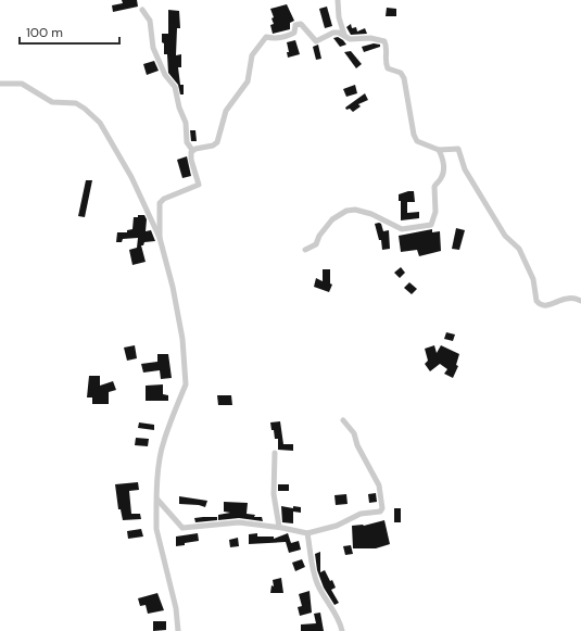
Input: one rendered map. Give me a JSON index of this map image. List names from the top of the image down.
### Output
{
  "scale_bar": "100 m"
}
